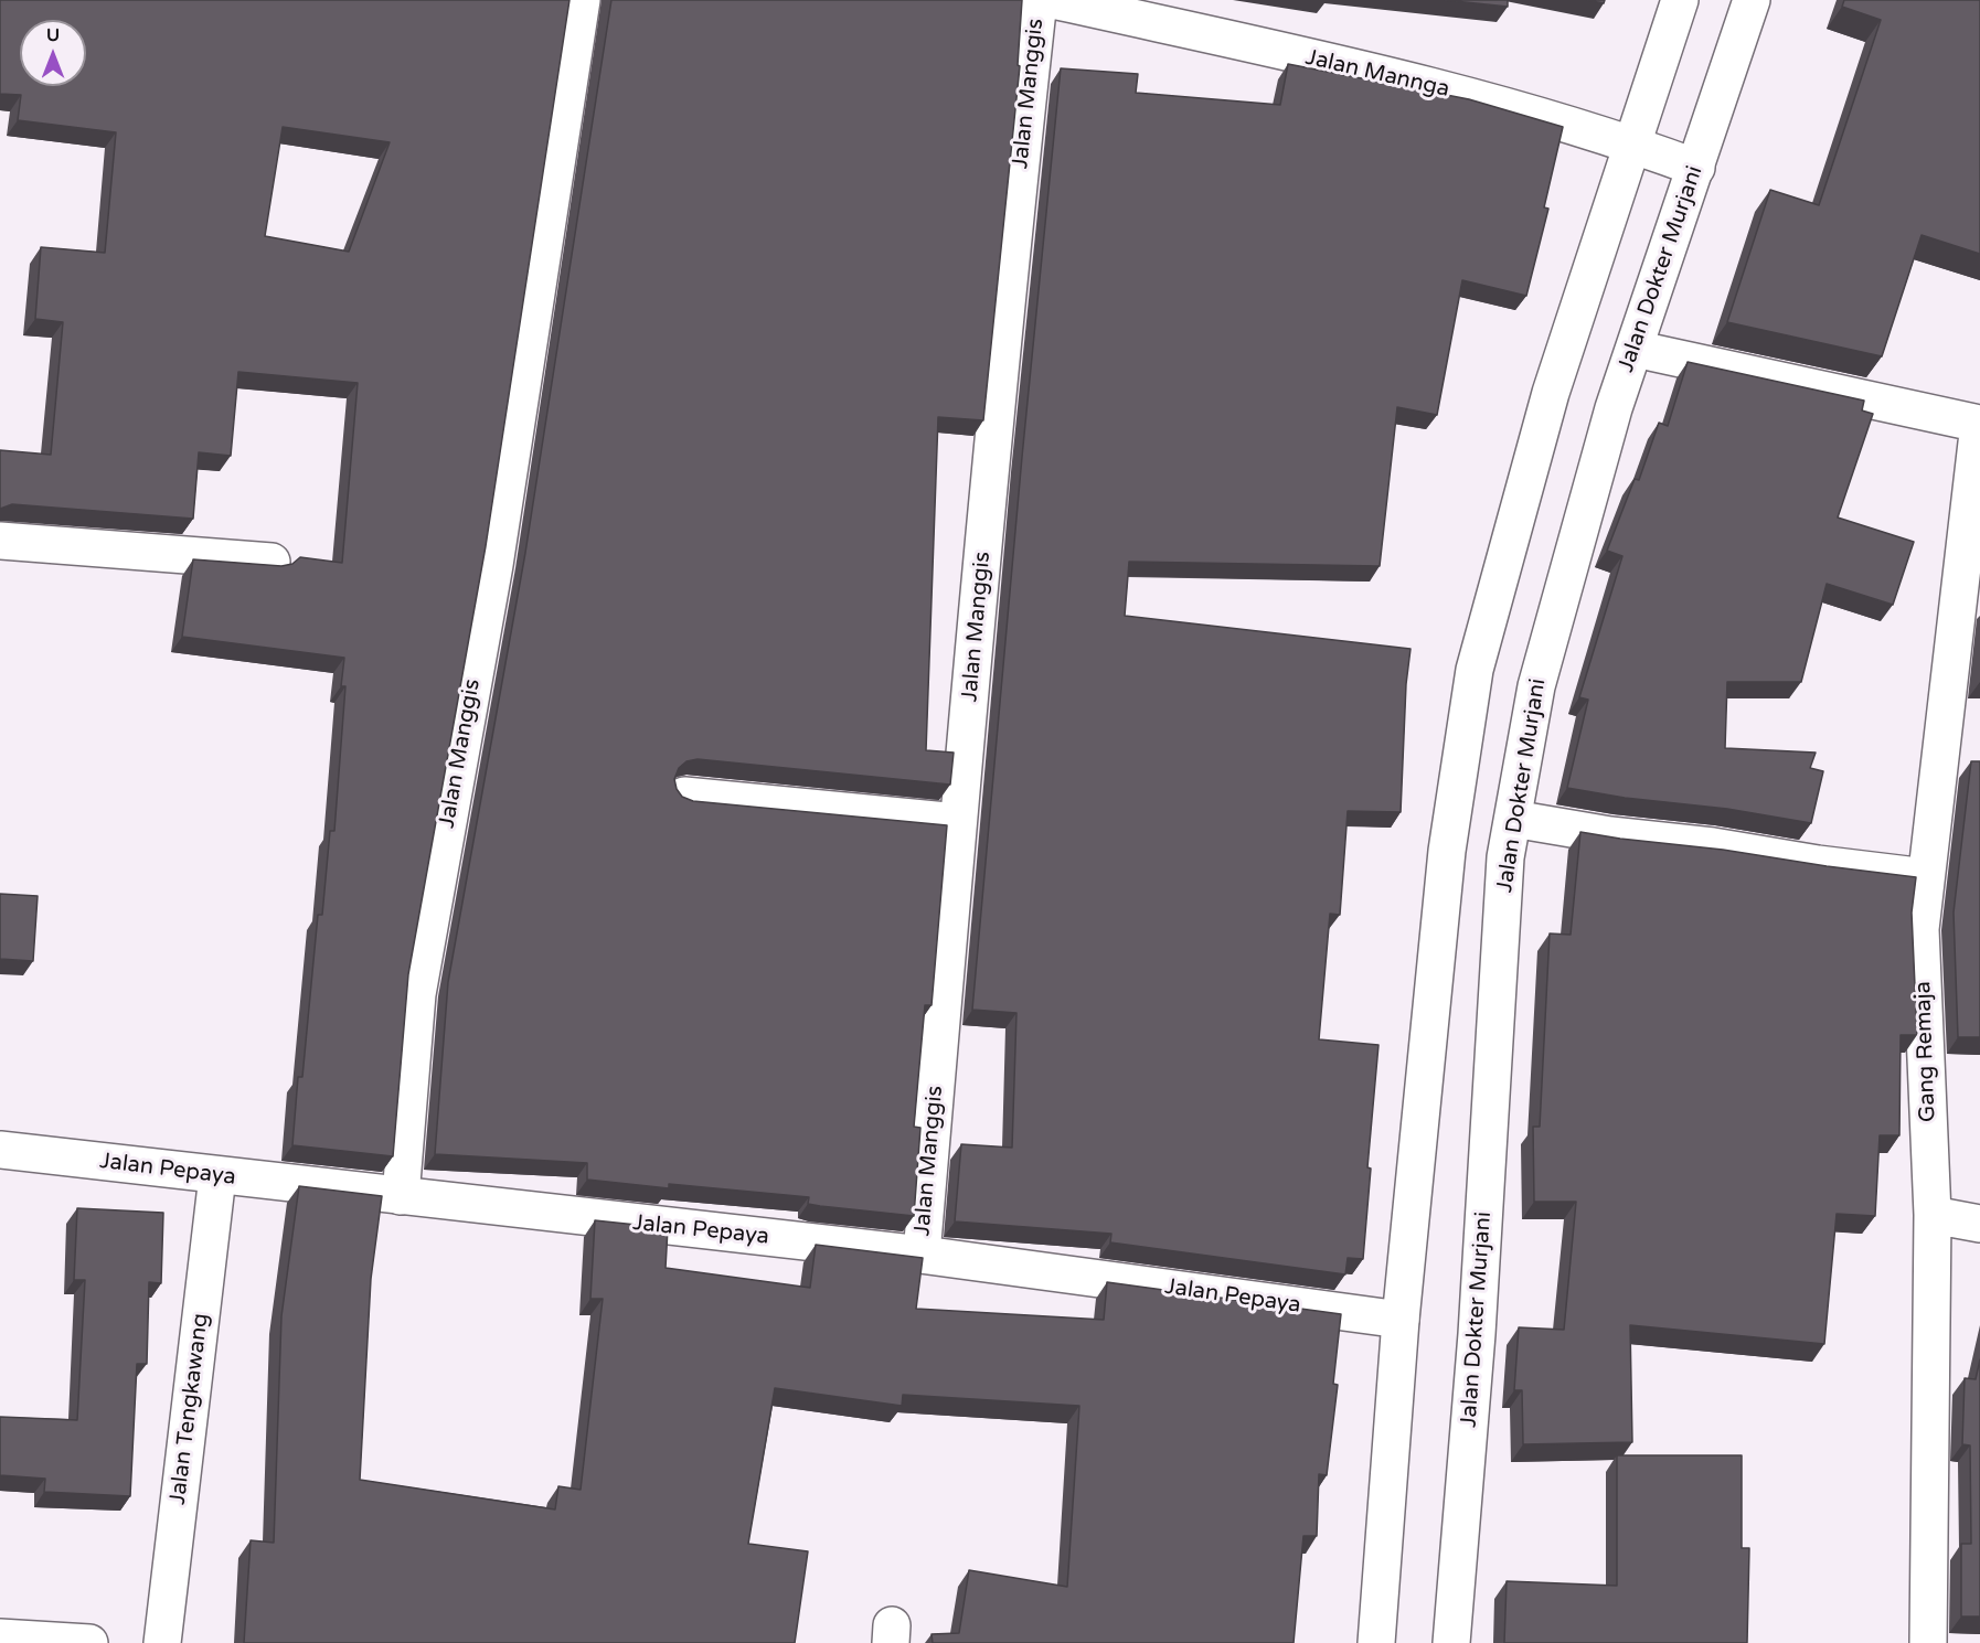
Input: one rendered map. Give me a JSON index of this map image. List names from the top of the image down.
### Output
{
  "streets": {
    "street": [
      "Jalan Mannga",
      "Jalan Manggis",
      "Jalan Dokter Murjani",
      "Gang Remaja",
      "Jalan Pepaya",
      "Jalan Tengkawang"
    ]
  },
  "crossings": [
    ["Jalan Mannga", "Jalan Dokter Murjani"],
    ["Jalan Manggis", "Jalan Pepaya"],
    ["Jalan Pepaya", "Jalan Tengkawang"]
  ],
  "north": "top"
}
